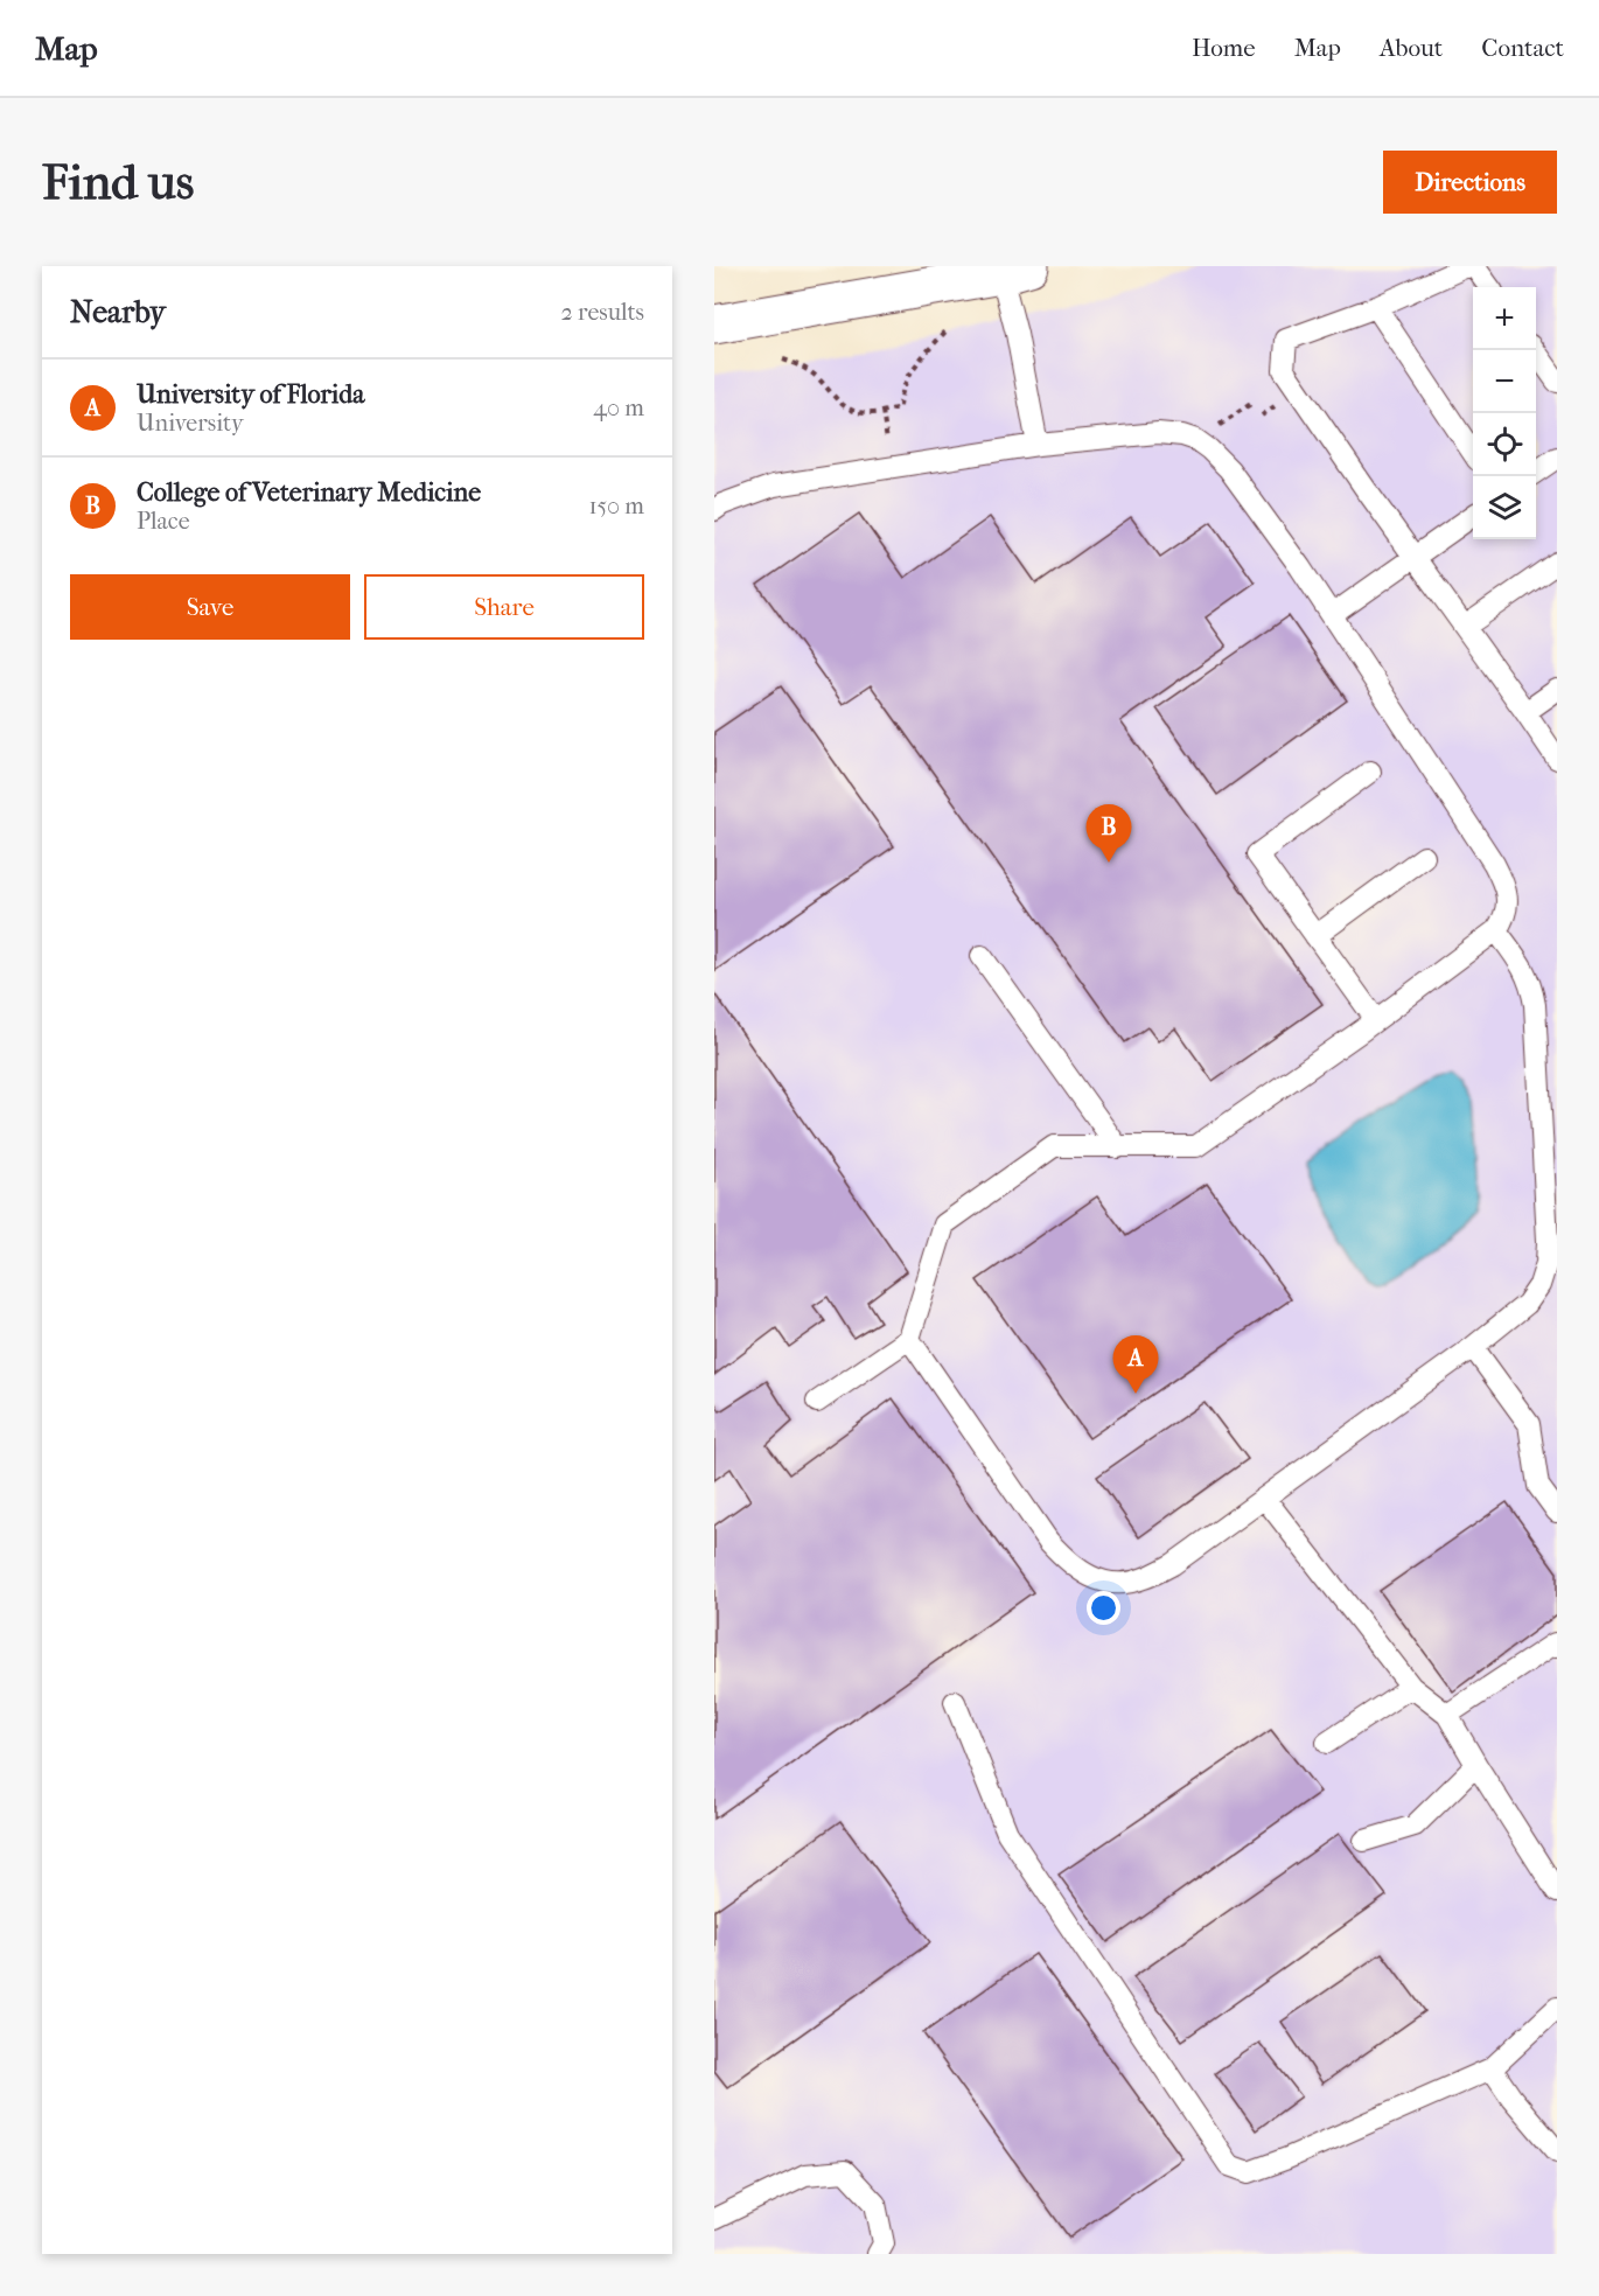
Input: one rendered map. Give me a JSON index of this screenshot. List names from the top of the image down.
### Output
{
  "page": {
    "header": "Map",
    "nav": [
      "Home",
      "Map",
      "About",
      "Contact"
    ],
    "buttons": [
      "Directions",
      ["Save", "Share"]
    ],
    "title": "Find us",
    "heading": ["Nearby", "2 results"],
    "map_buttons": ["+", "−"],
    "list": [
      {
        "mark": "A",
        "name": "University of Florida",
        "note": "University",
        "value": "40 m"
      },
      {
        "mark": "B",
        "name": "College of Veterinary Medicine",
        "note": "Place",
        "value": "150 m"
      }
    ],
    "pins": ["B", "A"]
  }
}
